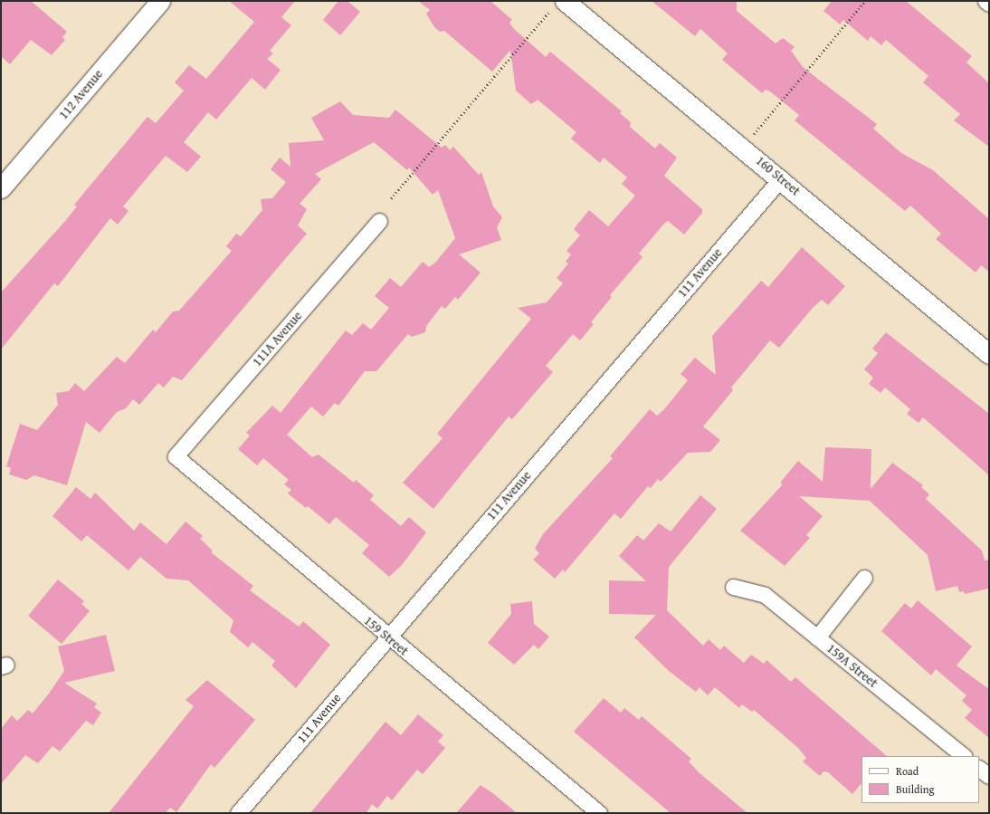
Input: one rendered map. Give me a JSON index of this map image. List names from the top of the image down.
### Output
{
  "streets": {
    "street": [
      "112 Avenue",
      "160 Street",
      "111 Avenue",
      "111A Avenue",
      "159 Street",
      "159A Street"
    ]
  },
  "crossings": [
    ["160 Street", "111 Avenue"],
    ["111 Avenue", "159 Street"],
    ["111A Avenue", "159 Street"]
  ],
  "legend": ["Road", "Building"]
}
